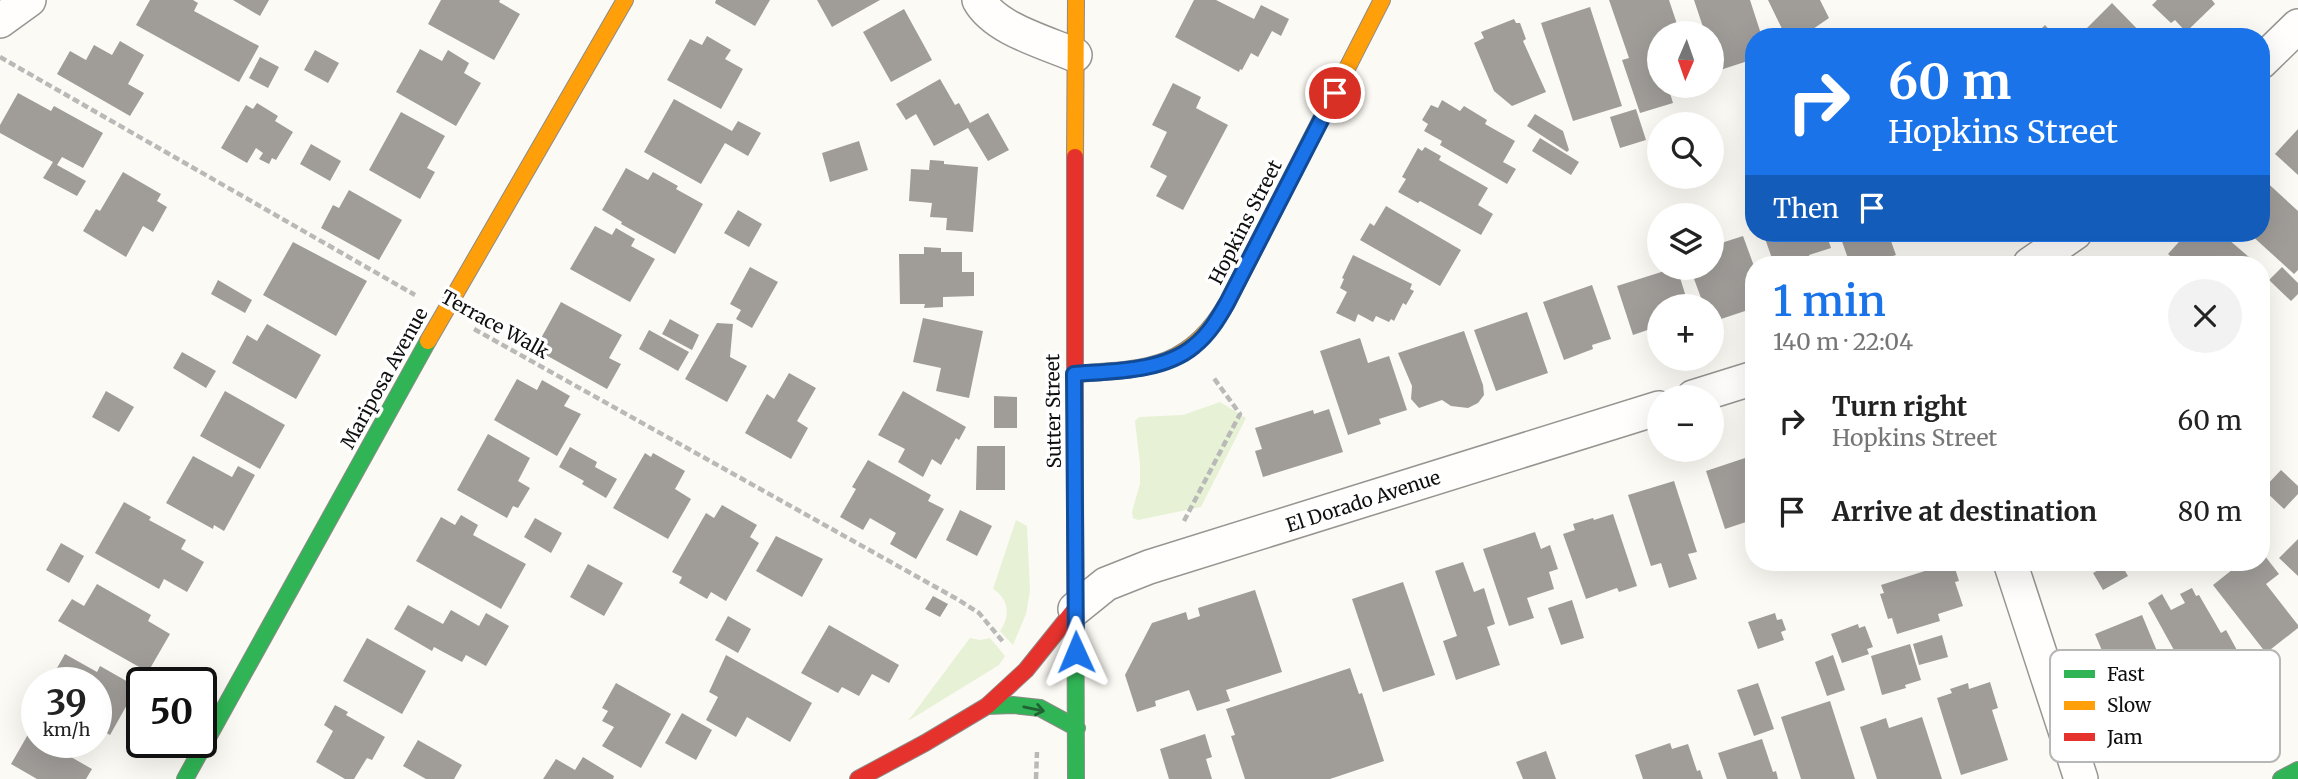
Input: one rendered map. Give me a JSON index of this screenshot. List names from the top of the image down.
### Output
{
  "streets": {
    "street": [
      "Hopkins Street",
      "Mariposa Avenue",
      "Sutter Street",
      "El Dorado Avenue"
    ],
    "path": ["Terrace Walk"]
  },
  "crossings": [
    ["Hopkins Street", "Sutter Street"],
    ["Terrace Walk", "Mariposa Avenue"],
    ["Sutter Street", "El Dorado Avenue"]
  ],
  "legend": ["Fast", "Slow", "Jam"],
  "north": "bottom",
  "page": {
    "map_buttons": ["+", "−"],
    "turn": ["60 m", "Hopkins Street"],
    "then": "Then",
    "heading": ["1 min", "140 m · 22:04"],
    "list": [
      {
        "name": "Turn right",
        "note": "Hopkins Street",
        "value": "60 m"
      },
      {
        "name": "Arrive at destination",
        "value": "80 m"
      }
    ],
    "speed": "39 km/h",
    "limit": "50"
  }
}
